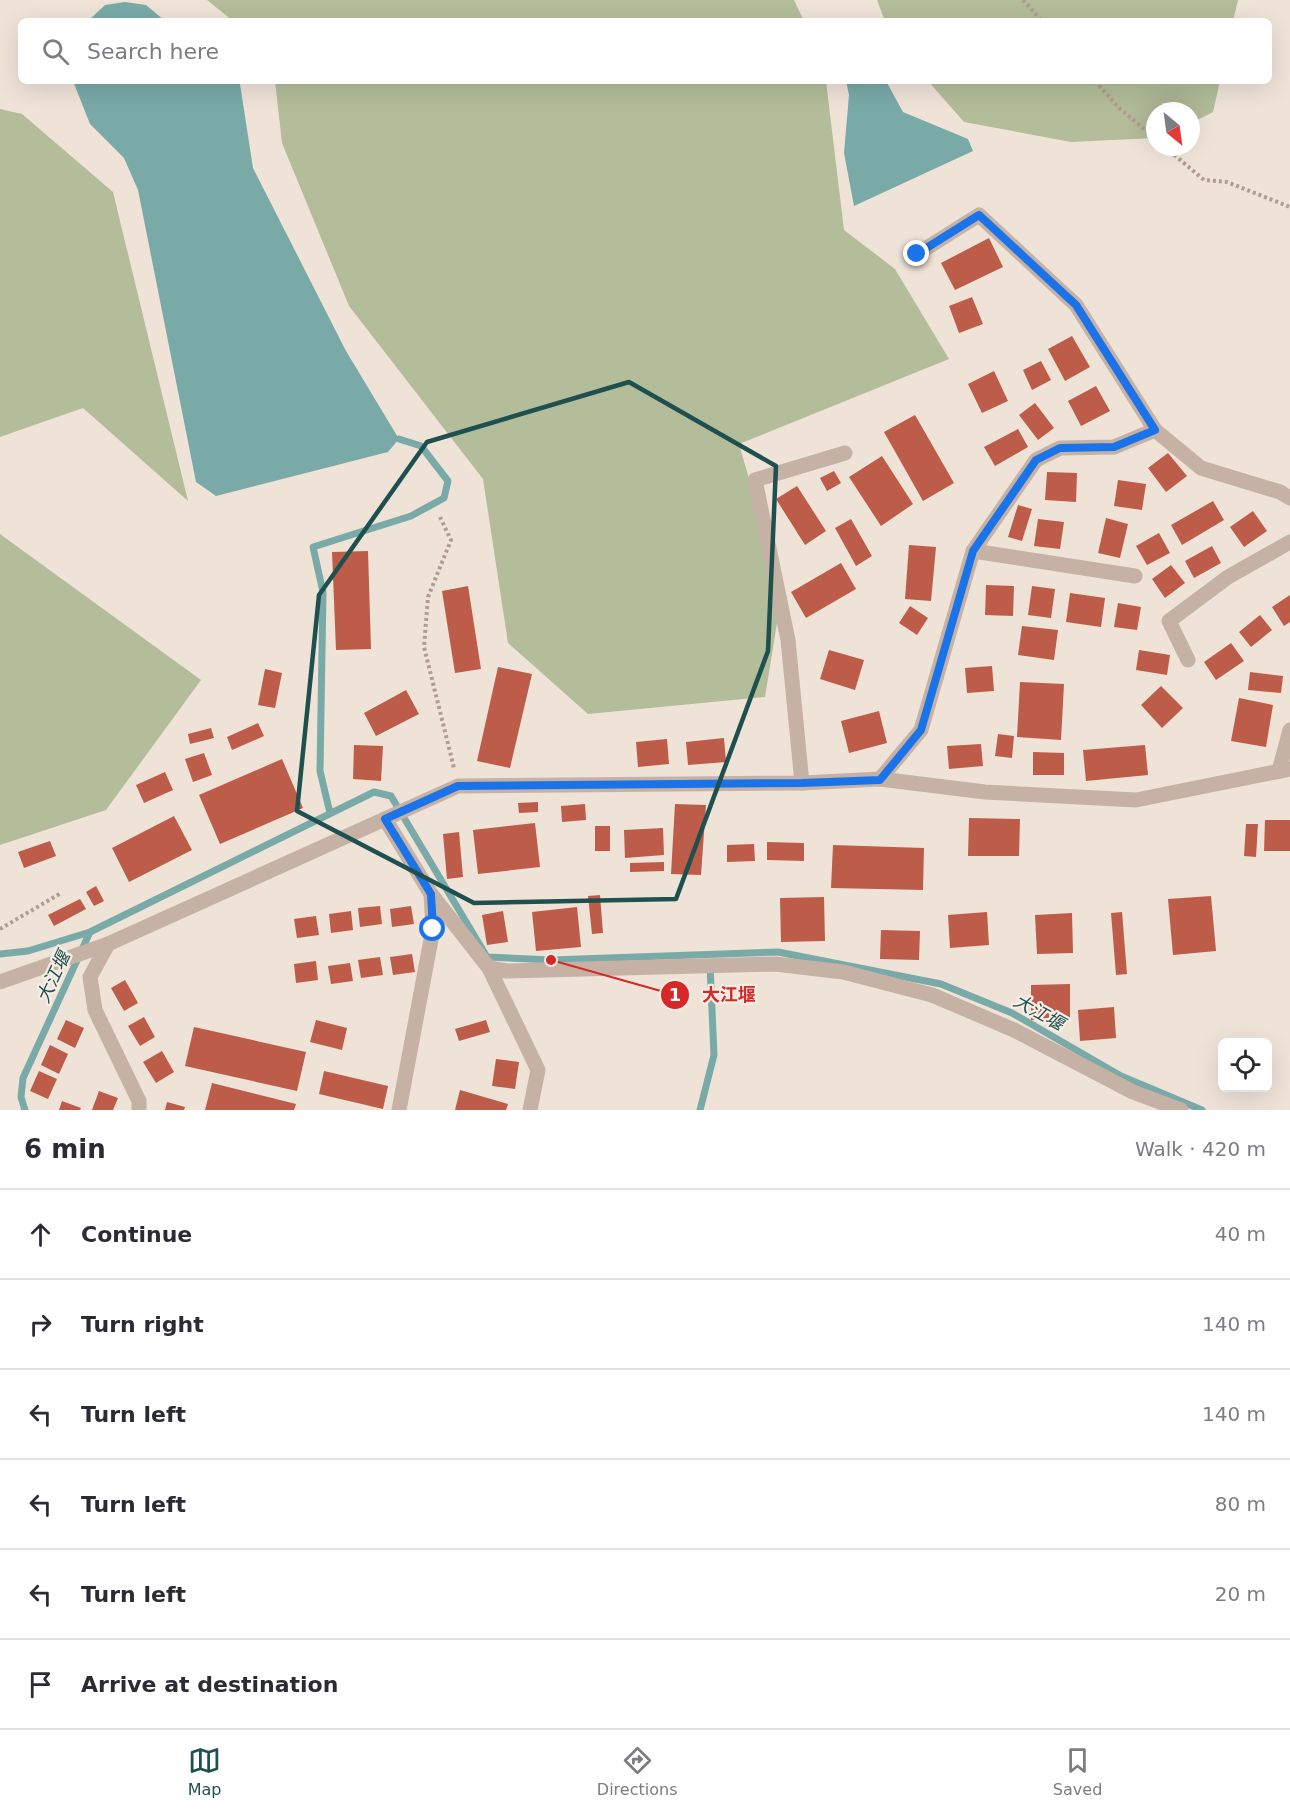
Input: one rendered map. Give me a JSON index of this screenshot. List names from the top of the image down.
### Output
{
  "water": ["大江堰"],
  "places": ["大江堰"],
  "north": "bottom right",
  "page": {
    "search": "Search here",
    "heading": ["6 min", "Walk · 420 m"],
    "list": [
      ["Continue", "40 m"],
      ["Turn right", "140 m"],
      ["Turn left", "140 m"],
      ["Turn left", "80 m"],
      ["Turn left", "20 m"],
      "Arrive at destination"
    ],
    "nav": ["Map", "Directions", "Saved"]
  }
}
